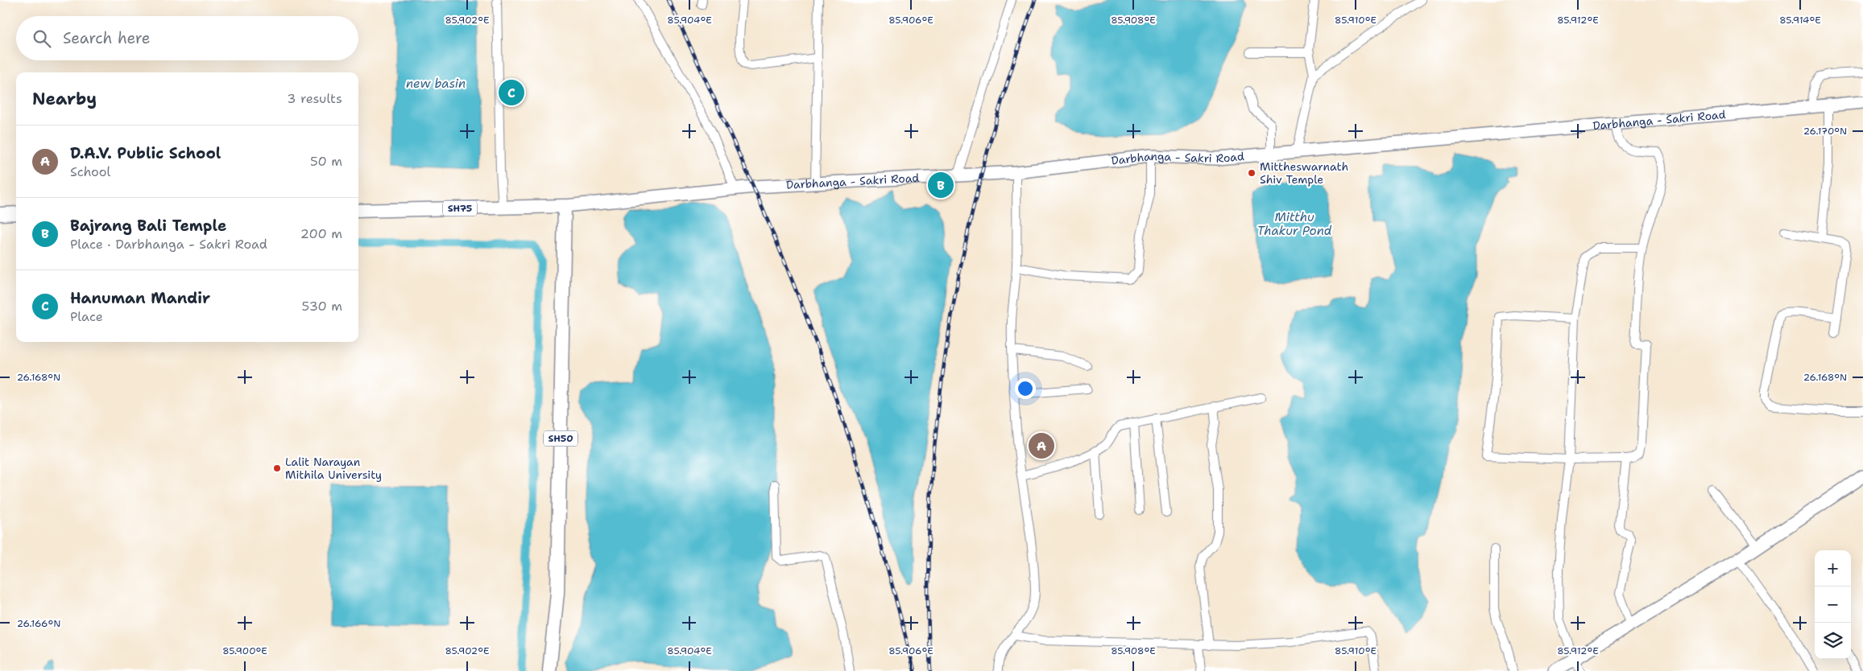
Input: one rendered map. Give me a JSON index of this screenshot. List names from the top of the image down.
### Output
{
  "streets": {
    "main road": ["Darbhanga - Sakri Road", "SH75", "SH50"]
  },
  "crossings": [
    ["Darbhanga - Sakri Road", "SH75"],
    ["Darbhanga - Sakri Road", "SH50"],
    ["SH75", "SH50"]
  ],
  "water": ["new basin", "Mitthu Thakur Pond"],
  "places": ["Mittheswarnath Shiv Temple", "Lalit Narayan Mithila University"],
  "page": {
    "search": "Search here",
    "heading": ["Nearby", "3 results"],
    "pins": ["C", "B", "A"],
    "list": [
      {
        "mark": "A",
        "name": "D.A.V. Public School",
        "note": "School",
        "value": "50 m"
      },
      {
        "mark": "B",
        "name": "Bajrang Bali Temple",
        "note": "Place · Darbhanga - Sakri Road",
        "value": "200 m"
      },
      {
        "mark": "C",
        "name": "Hanuman Mandir",
        "note": "Place",
        "value": "530 m"
      }
    ],
    "map_buttons": ["+", "−"]
  },
  "coordinates": [
    "85.902°E",
    "85.904°E",
    "85.906°E",
    "85.908°E",
    "85.910°E",
    "85.912°E",
    "85.914°E",
    "26.170°N",
    "26.168°N",
    "26.166°N",
    "85.900°E"
  ]
}
